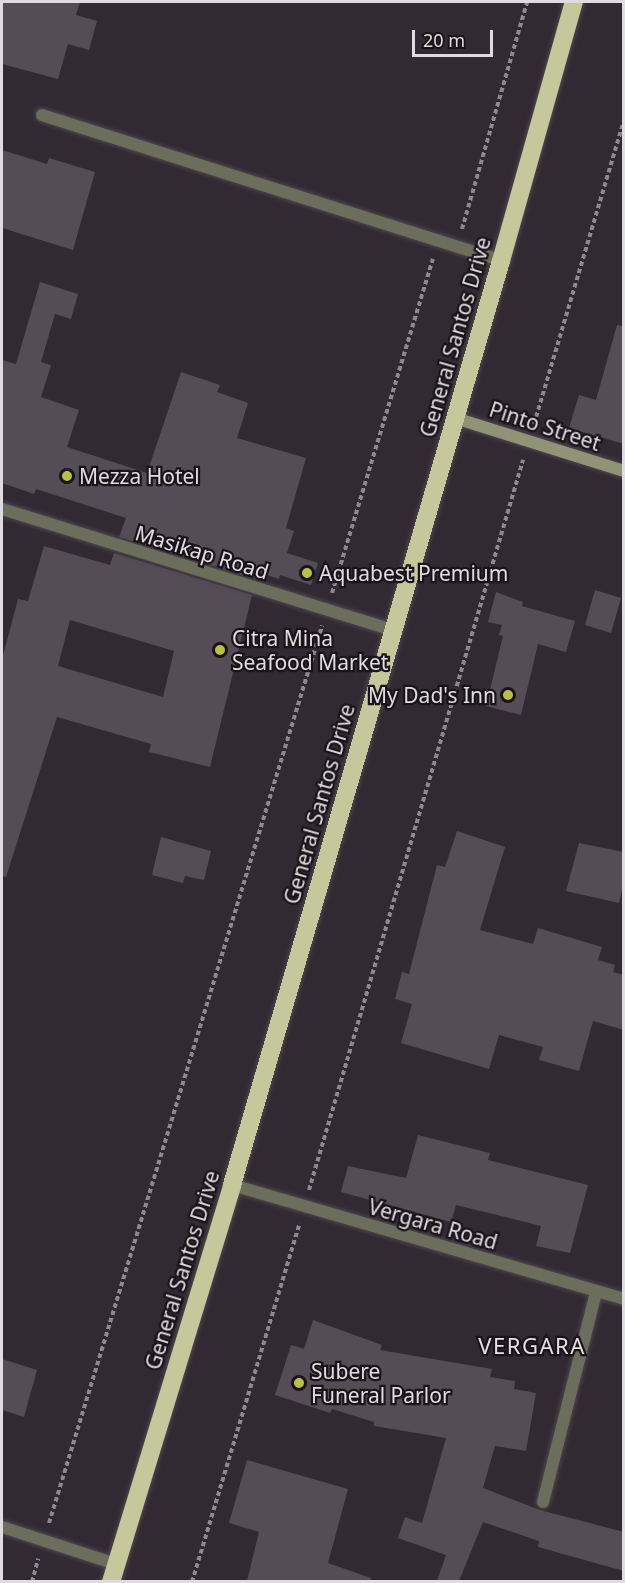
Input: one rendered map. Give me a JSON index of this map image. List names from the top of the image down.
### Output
{
  "streets": {
    "highway": ["General Santos Drive"],
    "street": ["Pinto Street", "Masikap Road", "Vergara Road"]
  },
  "crossings": [
    ["General Santos Drive", "Pinto Street"],
    ["General Santos Drive", "Masikap Road"],
    ["General Santos Drive", "Vergara Road"]
  ],
  "districts": ["VERGARA"],
  "places": [
    "Mezza Hotel",
    "Aquabest Premium",
    "Citra Mina Seafood Market",
    "My Dad's Inn",
    "Subere Funeral Parlor"
  ],
  "scale_bar": "20 m"
}
